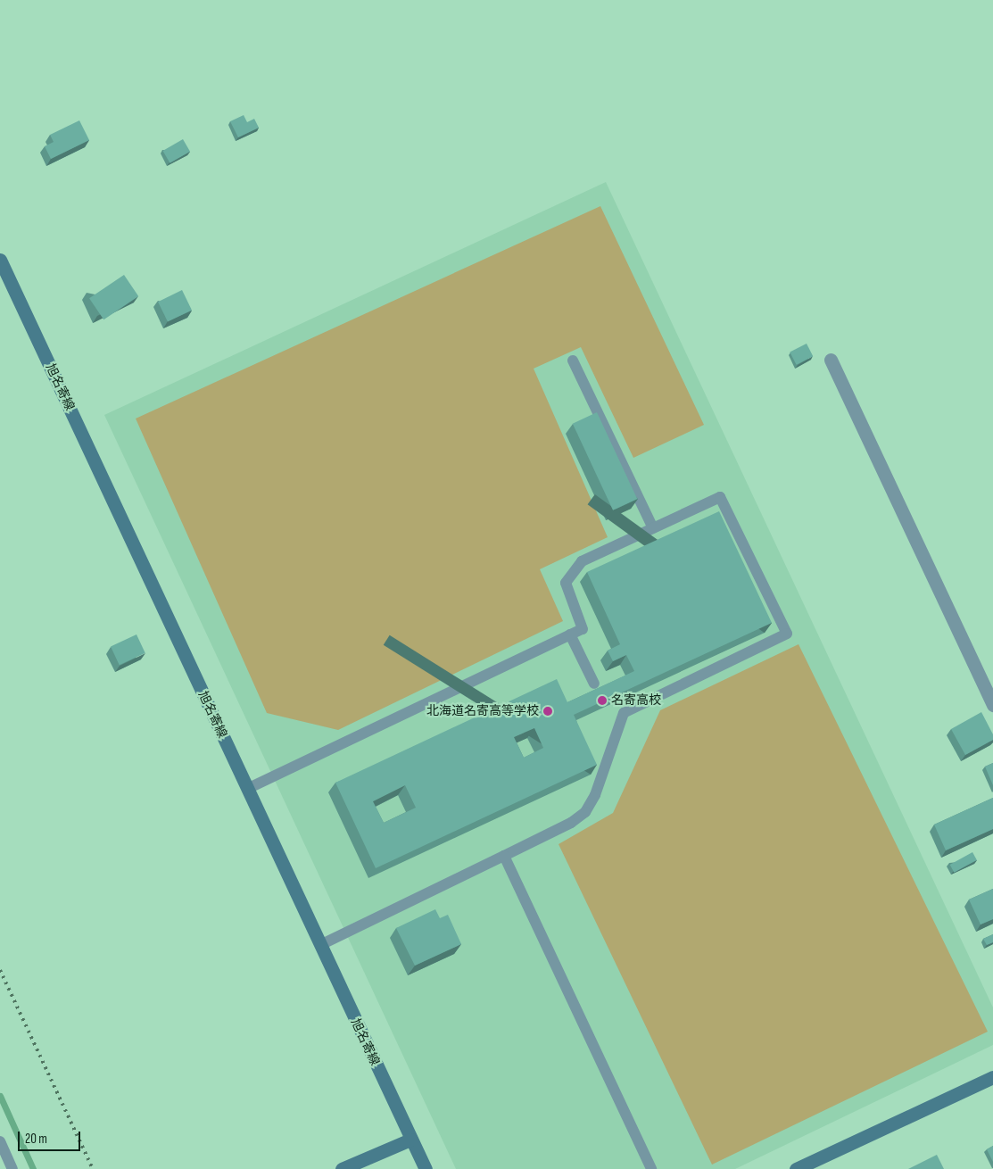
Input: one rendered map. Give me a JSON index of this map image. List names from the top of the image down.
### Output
{
  "streets": {
    "main road": ["旭名寄線"]
  },
  "places": ["名寄高校", "北海道名寄高等学校"],
  "scale_bar": "20 m"
}
